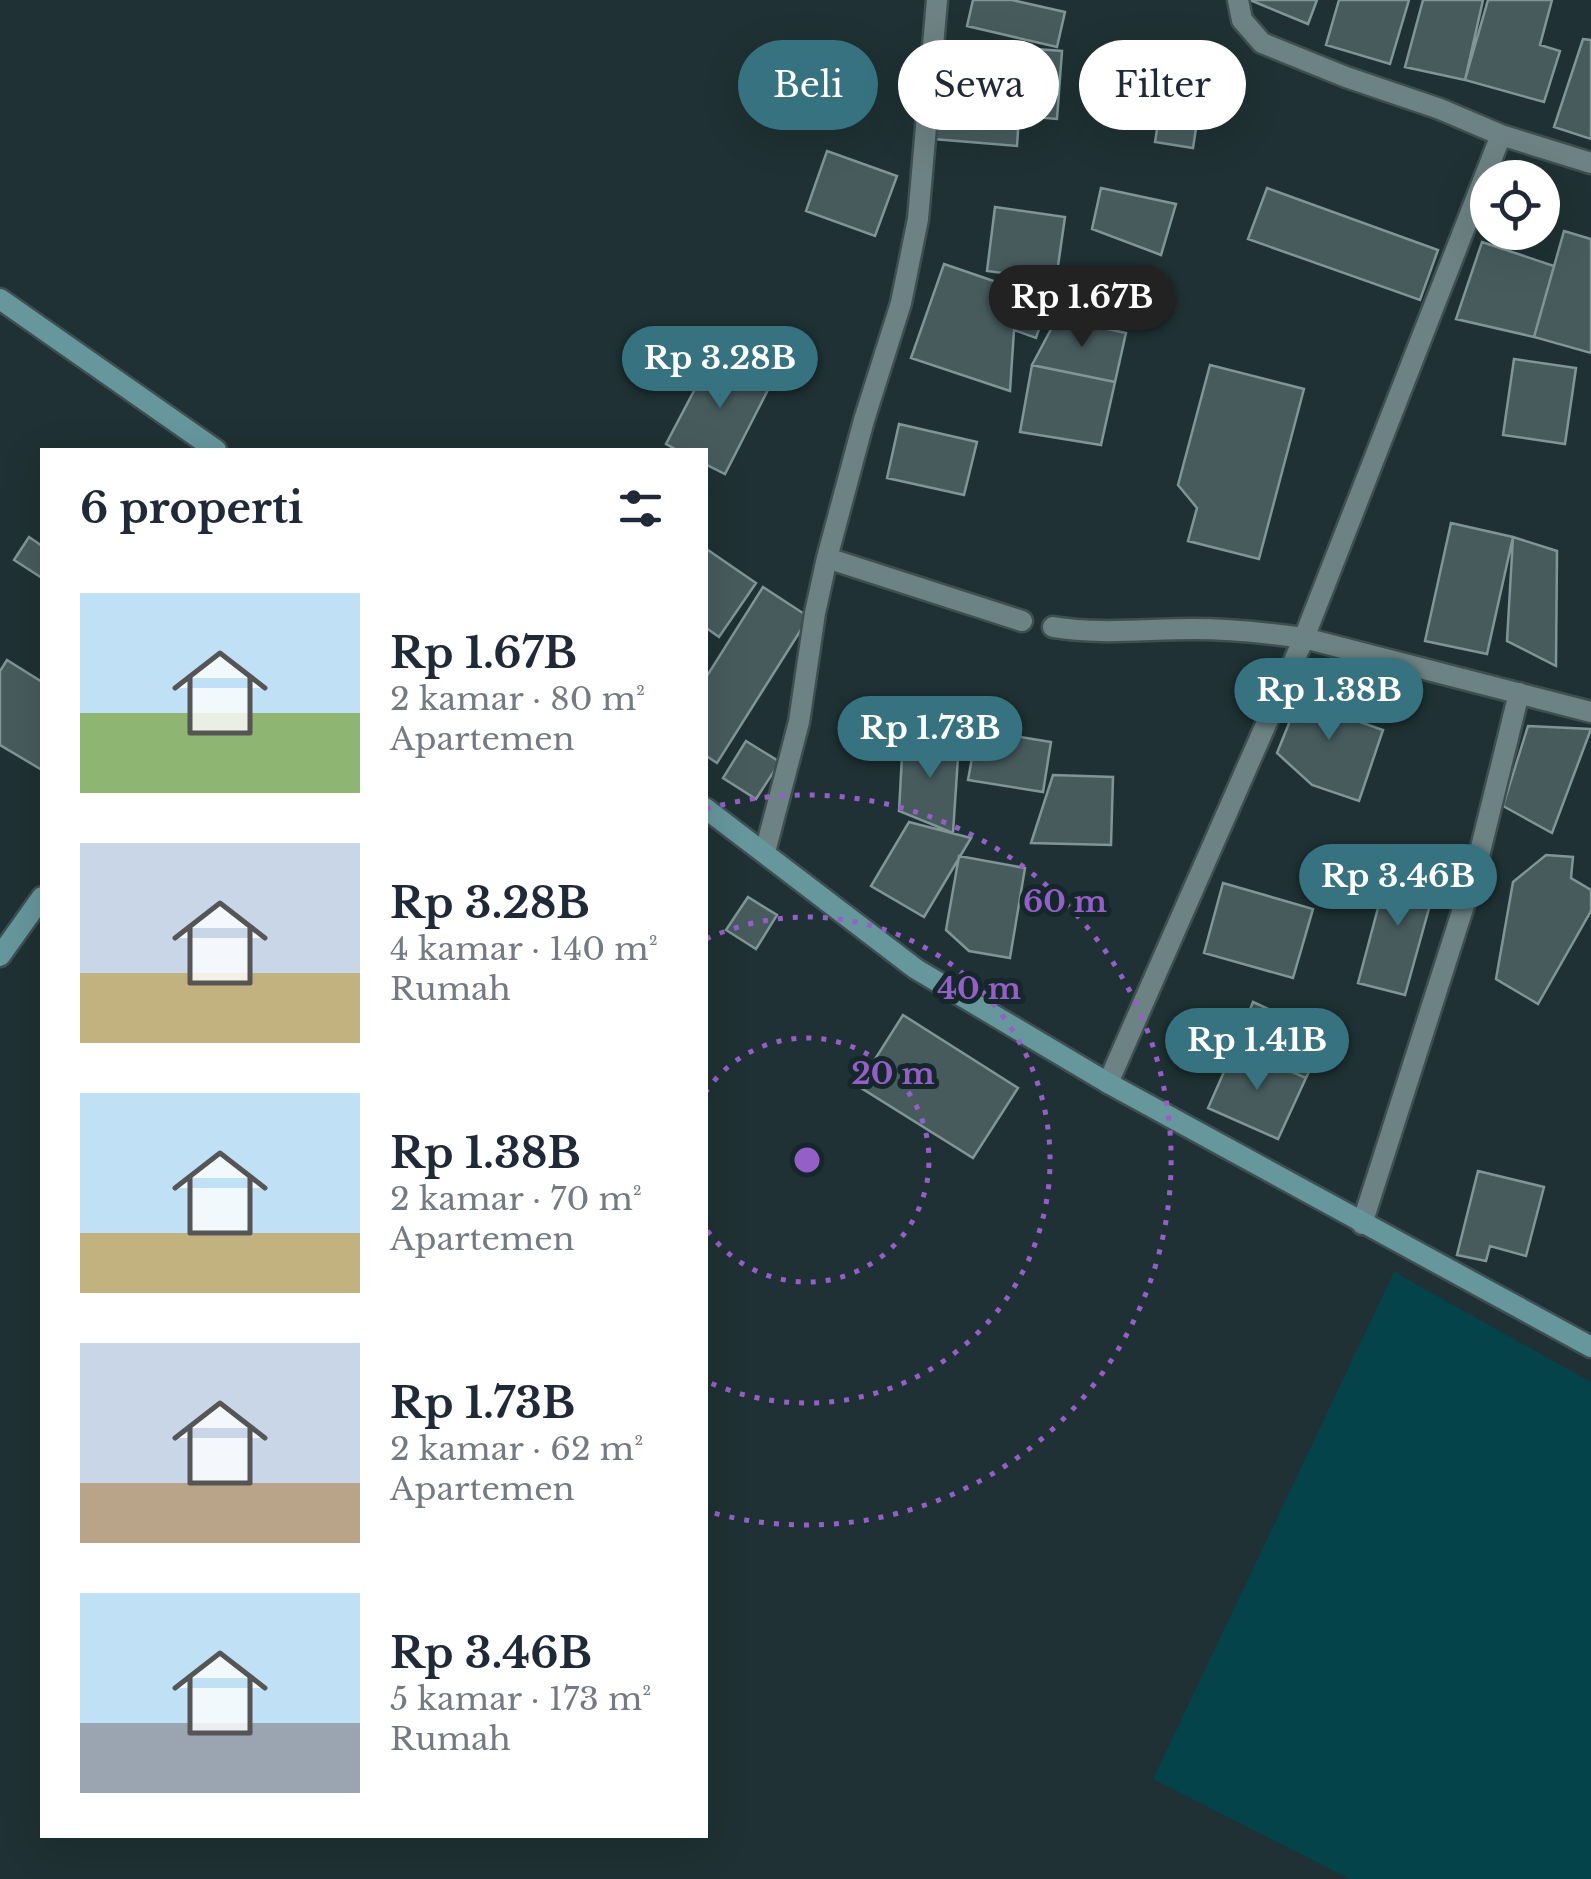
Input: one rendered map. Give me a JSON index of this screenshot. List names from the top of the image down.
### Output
{
  "page": {
    "chip": ["Beli", "Sewa", "Filter"],
    "price": [
      "Rp 1.67B",
      "Rp 3.28B",
      "Rp 1.38B",
      "Rp 1.73B",
      "Rp 3.46B",
      "Rp 1.41B"
    ],
    "heading": "6 properti",
    "list": [
      {
        "name": "Rp 1.67B",
        "note": "2 kamar · 80 m² · Apartemen"
      },
      {
        "name": "Rp 3.28B",
        "note": "4 kamar · 140 m² · Rumah"
      },
      {
        "name": "Rp 1.38B",
        "note": "2 kamar · 70 m² · Apartemen"
      },
      {
        "name": "Rp 1.73B",
        "note": "2 kamar · 62 m² · Apartemen"
      },
      {
        "name": "Rp 3.46B",
        "note": "5 kamar · 173 m² · Rumah"
      }
    ]
  },
  "rings": ["60 m", "40 m", "20 m"]
}
